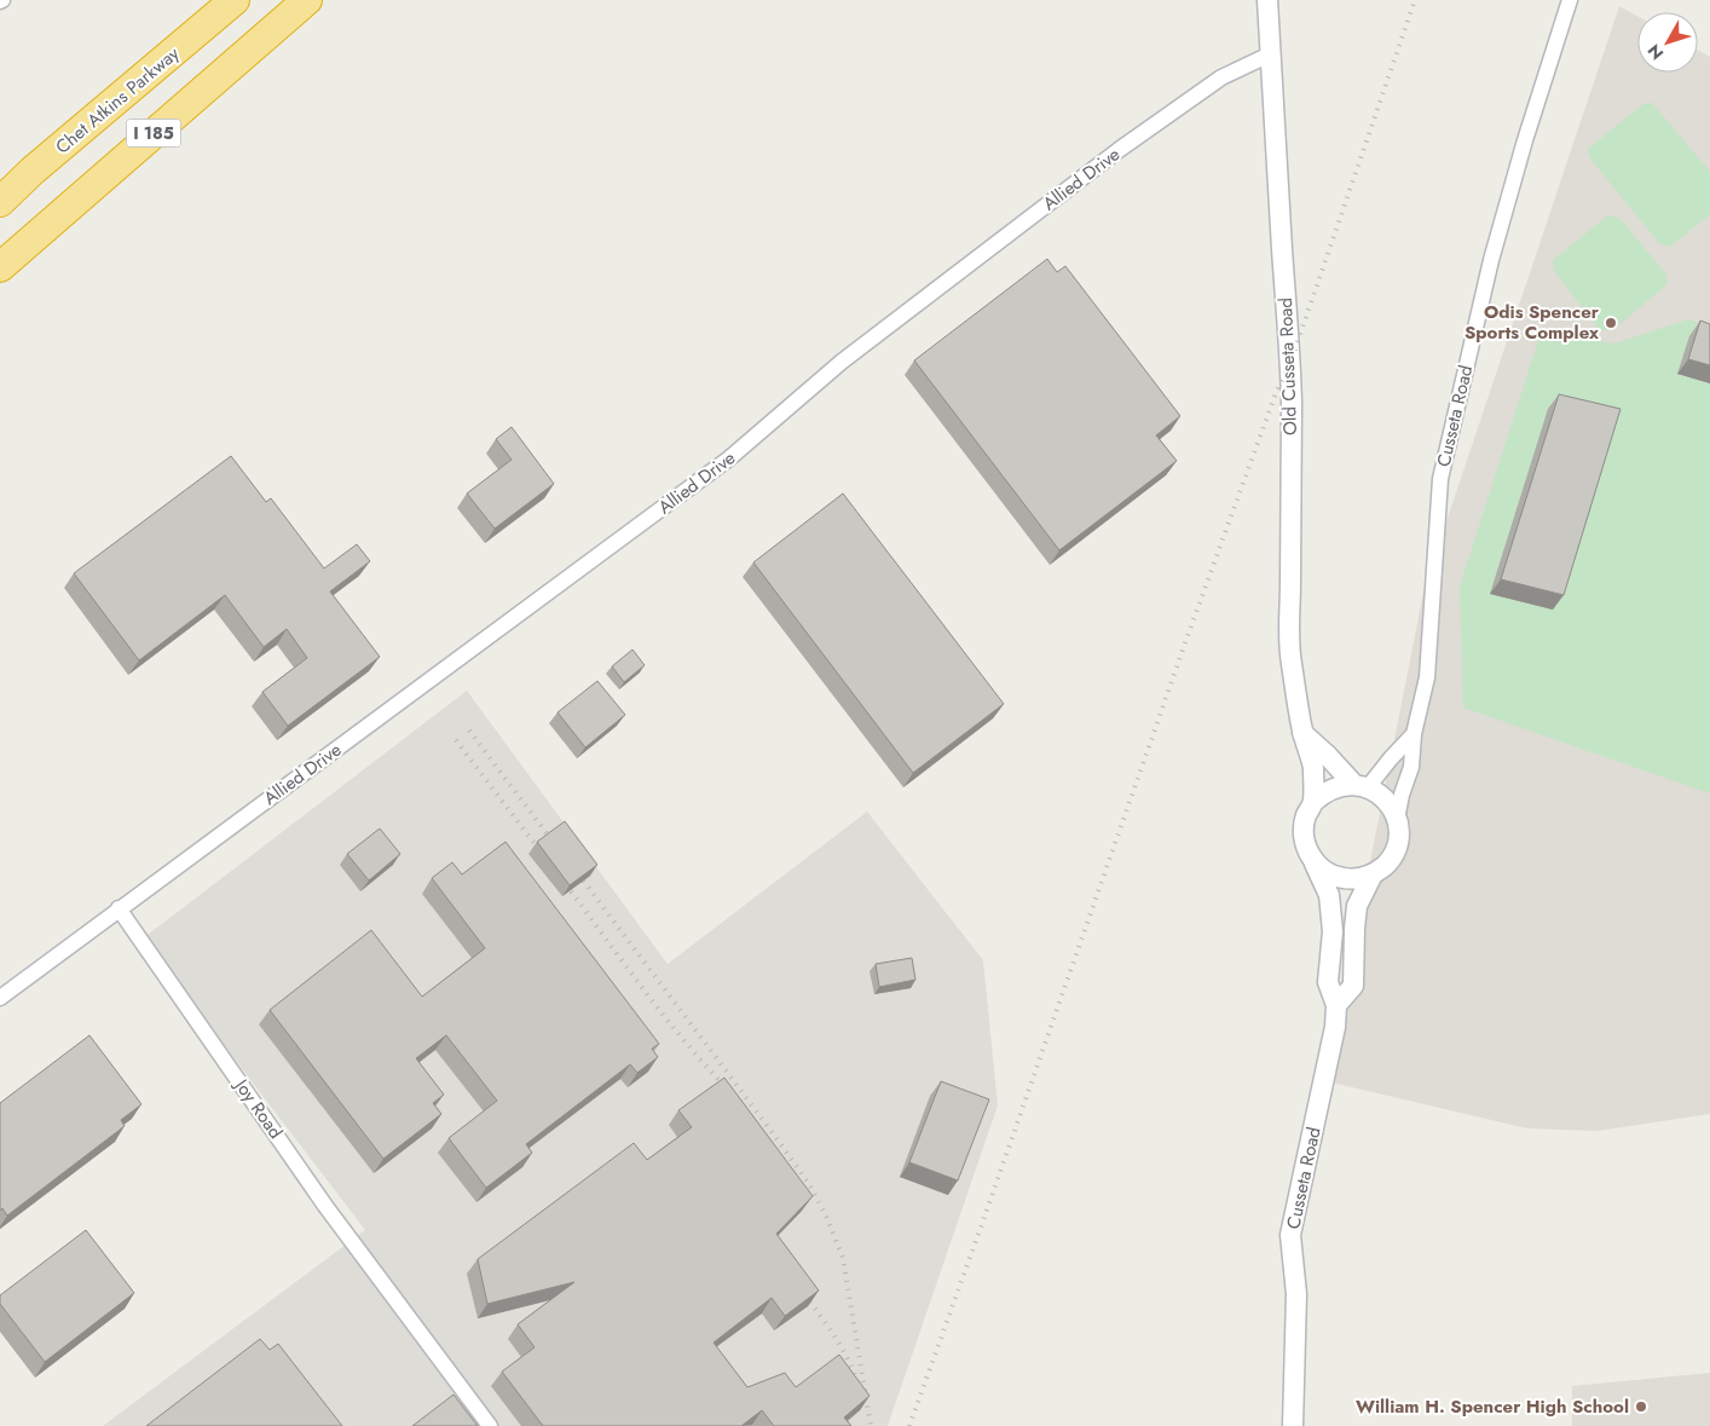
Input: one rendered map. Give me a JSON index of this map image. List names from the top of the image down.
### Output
{
  "streets": {
    "highway": ["Chet Atkins Parkway", "I 185"],
    "street": [
      "Allied Drive",
      "Old Cusseta Road",
      "Cusseta Road",
      "Joy Road"
    ]
  },
  "crossings": [
    ["Allied Drive", "Old Cusseta Road"],
    ["Allied Drive", "Joy Road"],
    ["Old Cusseta Road", "Cusseta Road"]
  ],
  "places": ["Odis Spencer Sports Complex", "William H. Spencer High School"],
  "north": "bottom left"
}
